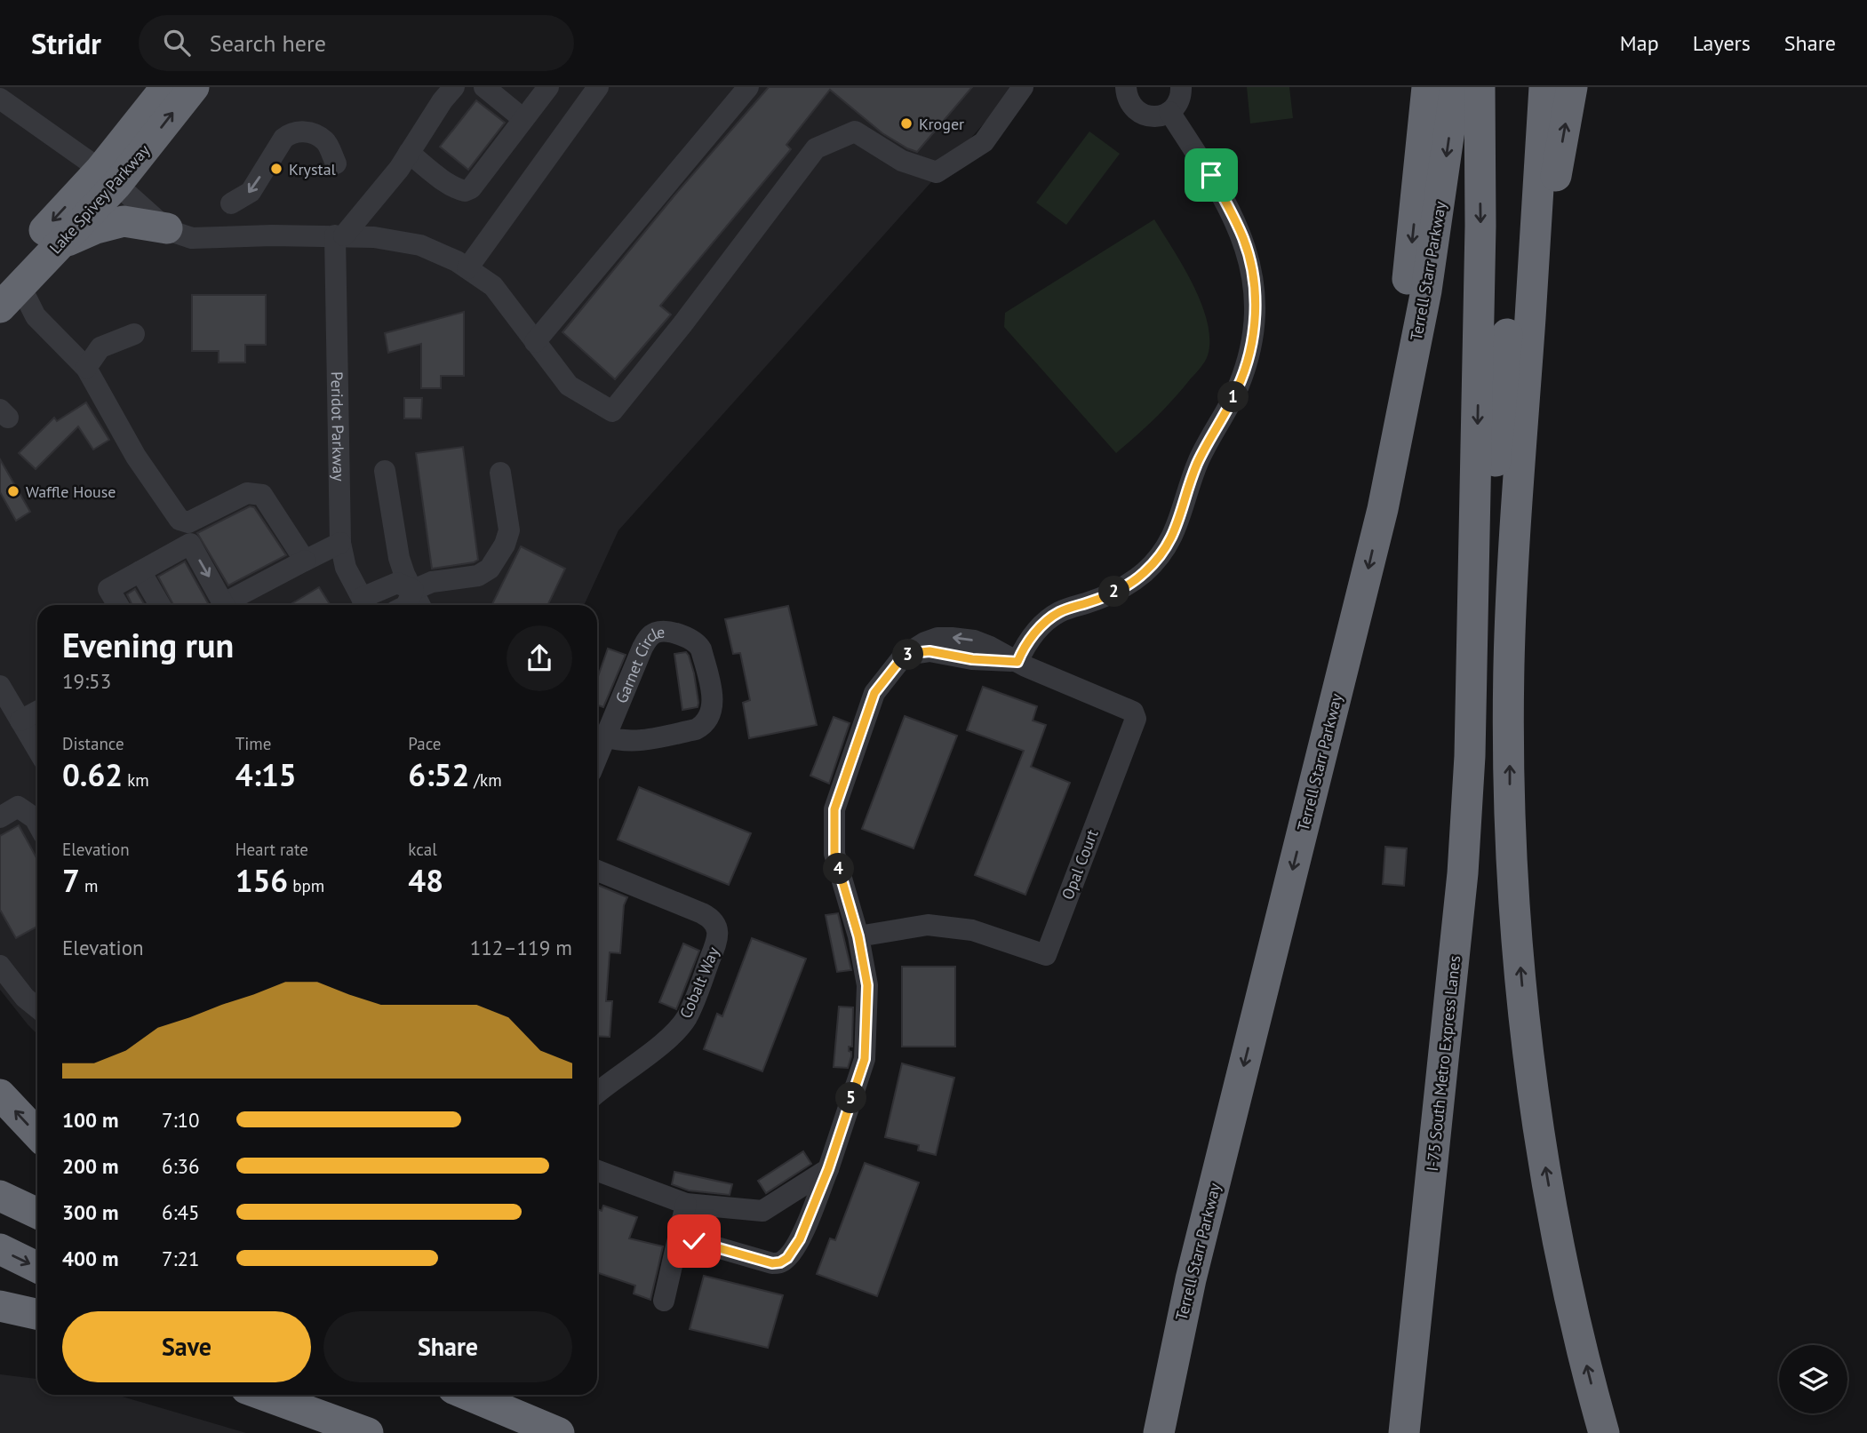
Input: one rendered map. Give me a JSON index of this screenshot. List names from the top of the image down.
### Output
{
  "streets": {
    "highway": ["Lake Spivey Parkway", "Terrell Starr Parkway", "I-75 South Metro Express Lanes"],
    "street": [
      "Peridot Parkway",
      "Garnet Circle",
      "Opal Court",
      "Cobalt Way"
    ]
  },
  "places": ["Kroger", "Krystal", "Waffle House"],
  "page": {
    "header": "Stridr",
    "search": "Search here",
    "nav": ["Map", "Layers", "Share"],
    "pins": [
      "1",
      "2",
      "3",
      "4",
      "5"
    ],
    "heading": ["Evening run", "19:53"],
    "stats": [
      ["Distance", "0.62 km"],
      ["Time", "4:15"],
      ["Pace", "6:52 /km"],
      ["Elevation", "7 m"],
      ["Heart rate", "156 bpm"],
      ["kcal", "48"]
    ],
    "chart": ["Elevation", "112–119 m"],
    "list": [
      {
        "name": "100 m",
        "note": "7:10"
      },
      {
        "name": "200 m",
        "note": "6:36"
      },
      {
        "name": "300 m",
        "note": "6:45"
      },
      {
        "name": "400 m",
        "note": "7:21"
      }
    ],
    "buttons": ["Save", "Share"]
  }
}
